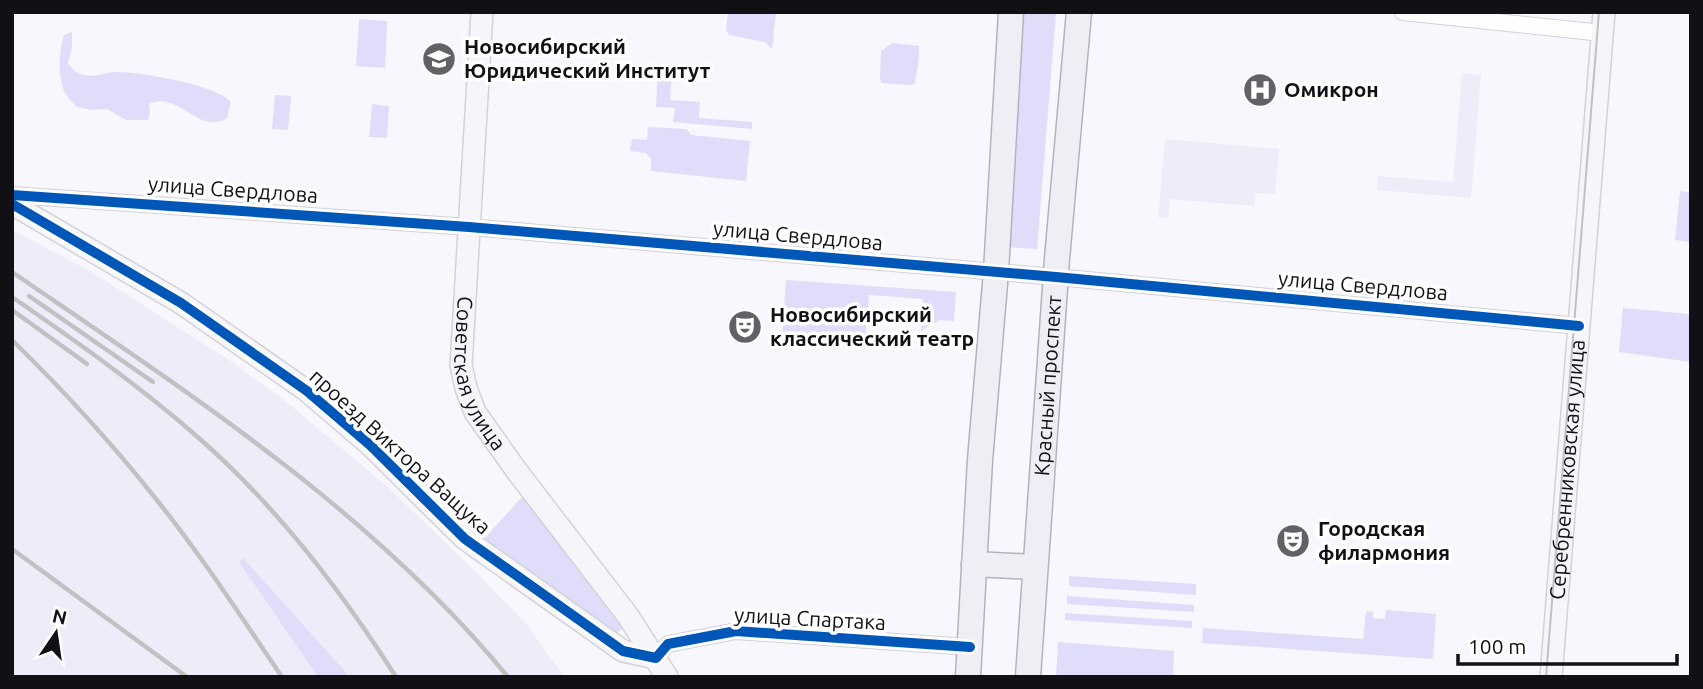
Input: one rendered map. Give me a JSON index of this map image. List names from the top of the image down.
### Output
{
  "streets": {
    "main road": ["Красный проспект"],
    "street": [
      "улица Свердлова",
      "Советская улица",
      "проезд Виктора Ващука",
      "Серебренниковская улица",
      "улица Спартака"
    ]
  },
  "crossings": [
    ["улица Свердлова", "Советская улица"],
    ["улица Свердлова", "Красный проспект"],
    ["улица Свердлова", "Серебренниковская улица"],
    ["Советская улица", "проезд Виктора Ващука"],
    ["Советская улица", "улица Спартака"],
    ["проезд Виктора Ващука", "улица Спартака"]
  ],
  "places": {
    "school or university": ["Новосибирский Юридический Институт"],
    "hospital": ["Омикрон"],
    "theatre": ["Новосибирский классический театр", "Городская филармония"]
  },
  "scale_bar": "100 m",
  "north": "top"
}
